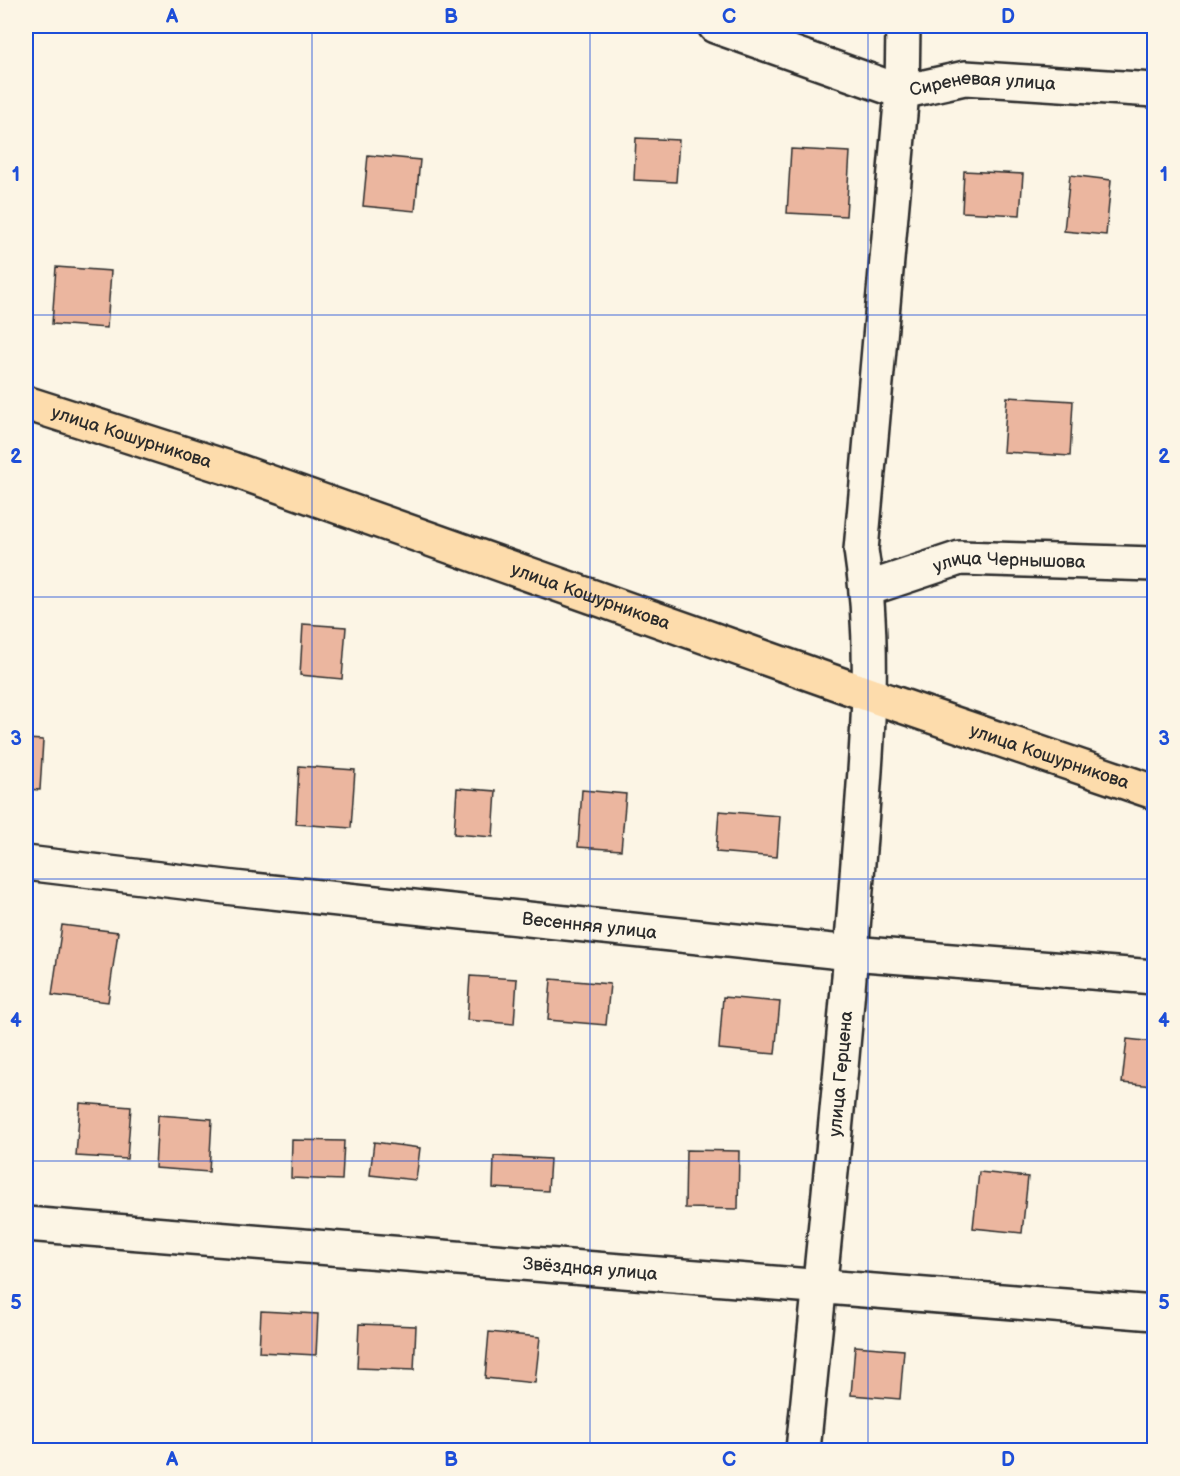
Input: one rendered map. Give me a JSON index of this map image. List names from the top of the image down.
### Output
{
  "streets": {
    "main road": ["улица Кошурникова"],
    "street": [
      "Сиреневая улица",
      "улица Чернышова",
      "Весенняя улица",
      "улица Герцена",
      "Звёздная улица"
    ]
  },
  "crossings": [
    ["Сиреневая улица", "улица Герцена"],
    ["улица Кошурникова", "улица Герцена"],
    ["улица Чернышова", "улица Герцена"],
    ["Весенняя улица", "улица Герцена"],
    ["улица Герцена", "Звёздная улица"]
  ],
  "grid": {
    "columns": [
      "A",
      "B",
      "C",
      "D"
    ],
    "rows": [
      "1",
      "2",
      "3",
      "4",
      "5"
    ]
  }
}
